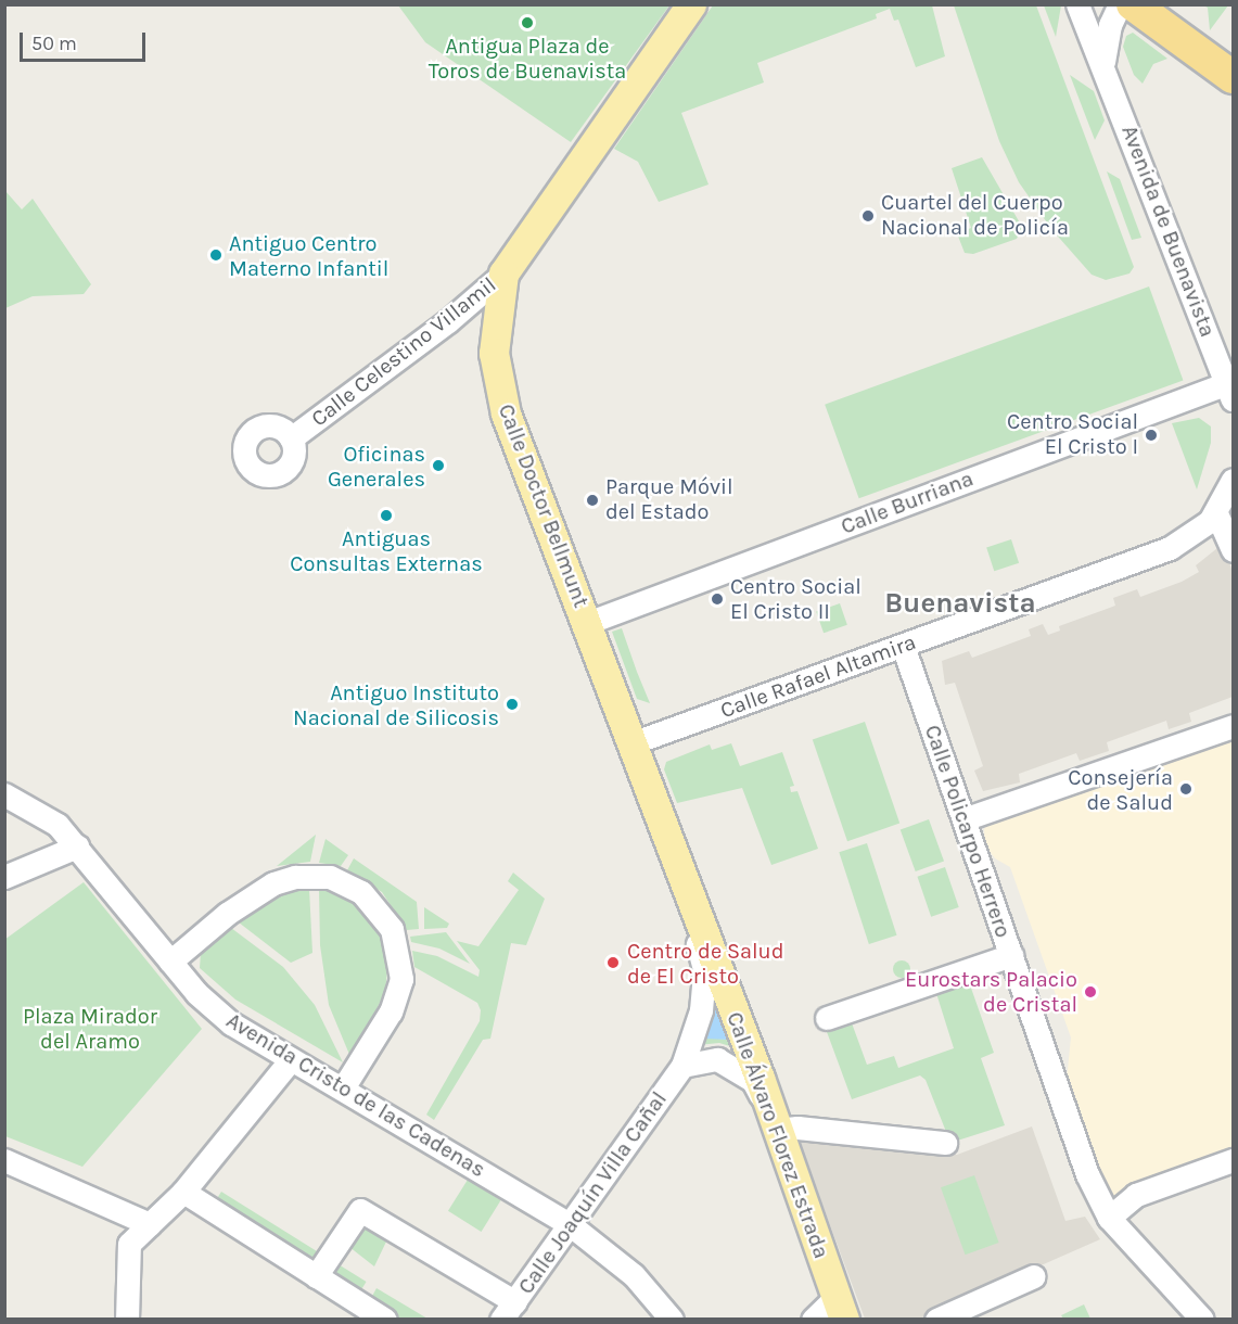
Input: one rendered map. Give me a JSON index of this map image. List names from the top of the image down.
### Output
{
  "streets": {
    "main road": ["Calle Celestino Villamil", "Calle Doctor Bellmunt", "Calle Álvaro Florez Estrada"],
    "street": [
      "Avenida de Buenavista",
      "Calle Burriana",
      "Calle Rafael Altamira",
      "Calle Policarpo Herrero",
      "Avenida Cristo de las Cadenas",
      "Calle Joaquín Villa Cañal"
    ]
  },
  "crossings": [
    ["Avenida de Buenavista", "Calle Burriana"],
    ["Calle Celestino Villamil", "Calle Doctor Bellmunt"],
    ["Calle Burriana", "Calle Doctor Bellmunt"],
    ["Calle Burriana", "Calle Álvaro Florez Estrada"],
    ["Calle Doctor Bellmunt", "Calle Álvaro Florez Estrada"],
    ["Calle Rafael Altamira", "Calle Policarpo Herrero"],
    ["Calle Rafael Altamira", "Calle Álvaro Florez Estrada"],
    ["Avenida Cristo de las Cadenas", "Calle Joaquín Villa Cañal"],
    ["Calle Álvaro Florez Estrada", "Calle Joaquín Villa Cañal"]
  ],
  "districts": ["Buenavista"],
  "parks": ["Plaza Mirador del Aramo"],
  "places": [
    "Antigua Plaza de Toros de Buenavista",
    "Cuartel del Cuerpo Nacional de Policía",
    "Antiguo Centro Materno Infantil",
    "Centro Social El Cristo I",
    "Oficinas Generales",
    "Parque Móvil del Estado",
    "Antiguas Consultas Externas",
    "Centro Social El Cristo II",
    "Antiguo Instituto Nacional de Silicosis",
    "Consejería de Salud",
    "Centro de Salud de El Cristo",
    "Eurostars Palacio de Cristal"
  ],
  "scale_bar": "50 m"
}
